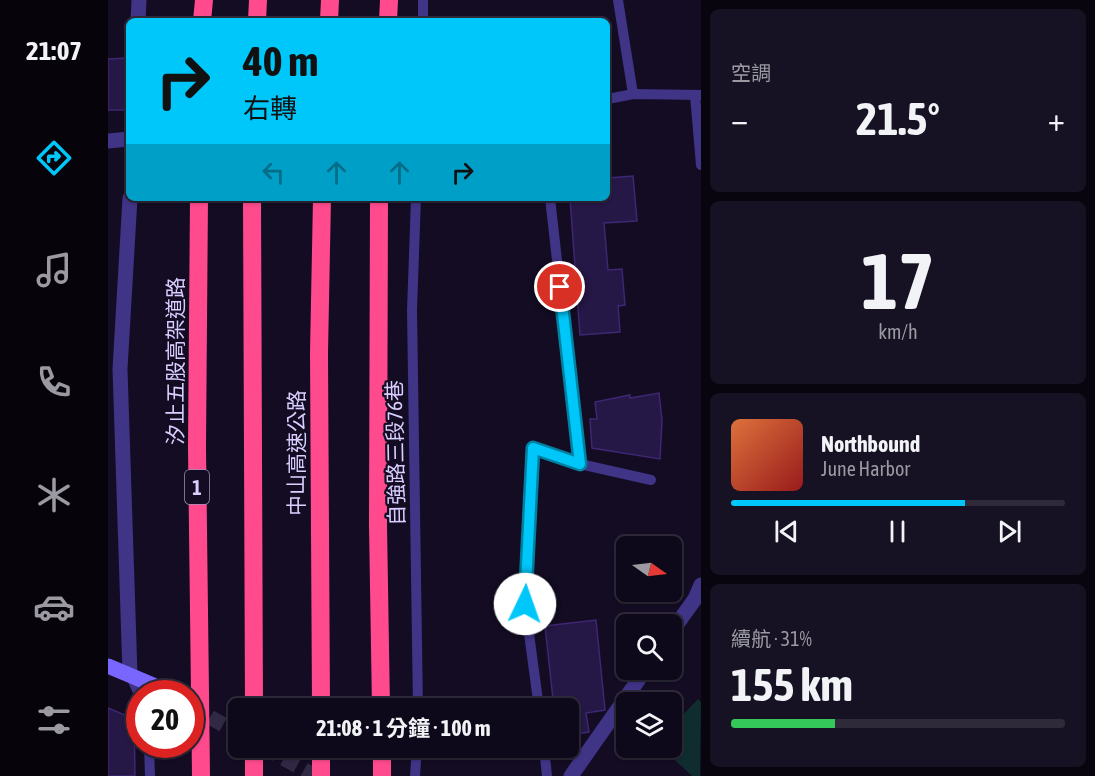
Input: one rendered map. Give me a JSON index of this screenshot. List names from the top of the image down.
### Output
{
  "streets": {
    "highway": ["汐止五股高架道路", "中山高速公路", "1"],
    "lane": ["自強路三段76巷"]
  },
  "north": "right",
  "page": {
    "tabs": "21:07",
    "tile": [
      "空調",
      ["17", "km/h"],
      ["續航 · 31%", "155 km"]
    ],
    "turn": ["40 m", "右轉"],
    "heat": ["−", "21.5°", "+"],
    "song": ["Northbound", "June Harbor"],
    "limit": "20",
    "trip": "21:08 · 1 分鐘 · 100 m"
  }
}
